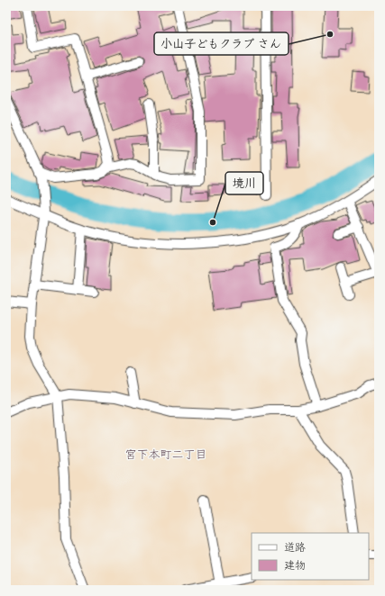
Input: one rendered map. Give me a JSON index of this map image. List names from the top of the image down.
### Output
{
  "districts": ["宮下本町二丁目"],
  "places": ["小山子どもクラブ さん", "境川"],
  "legend": ["道路", "建物"]
}
